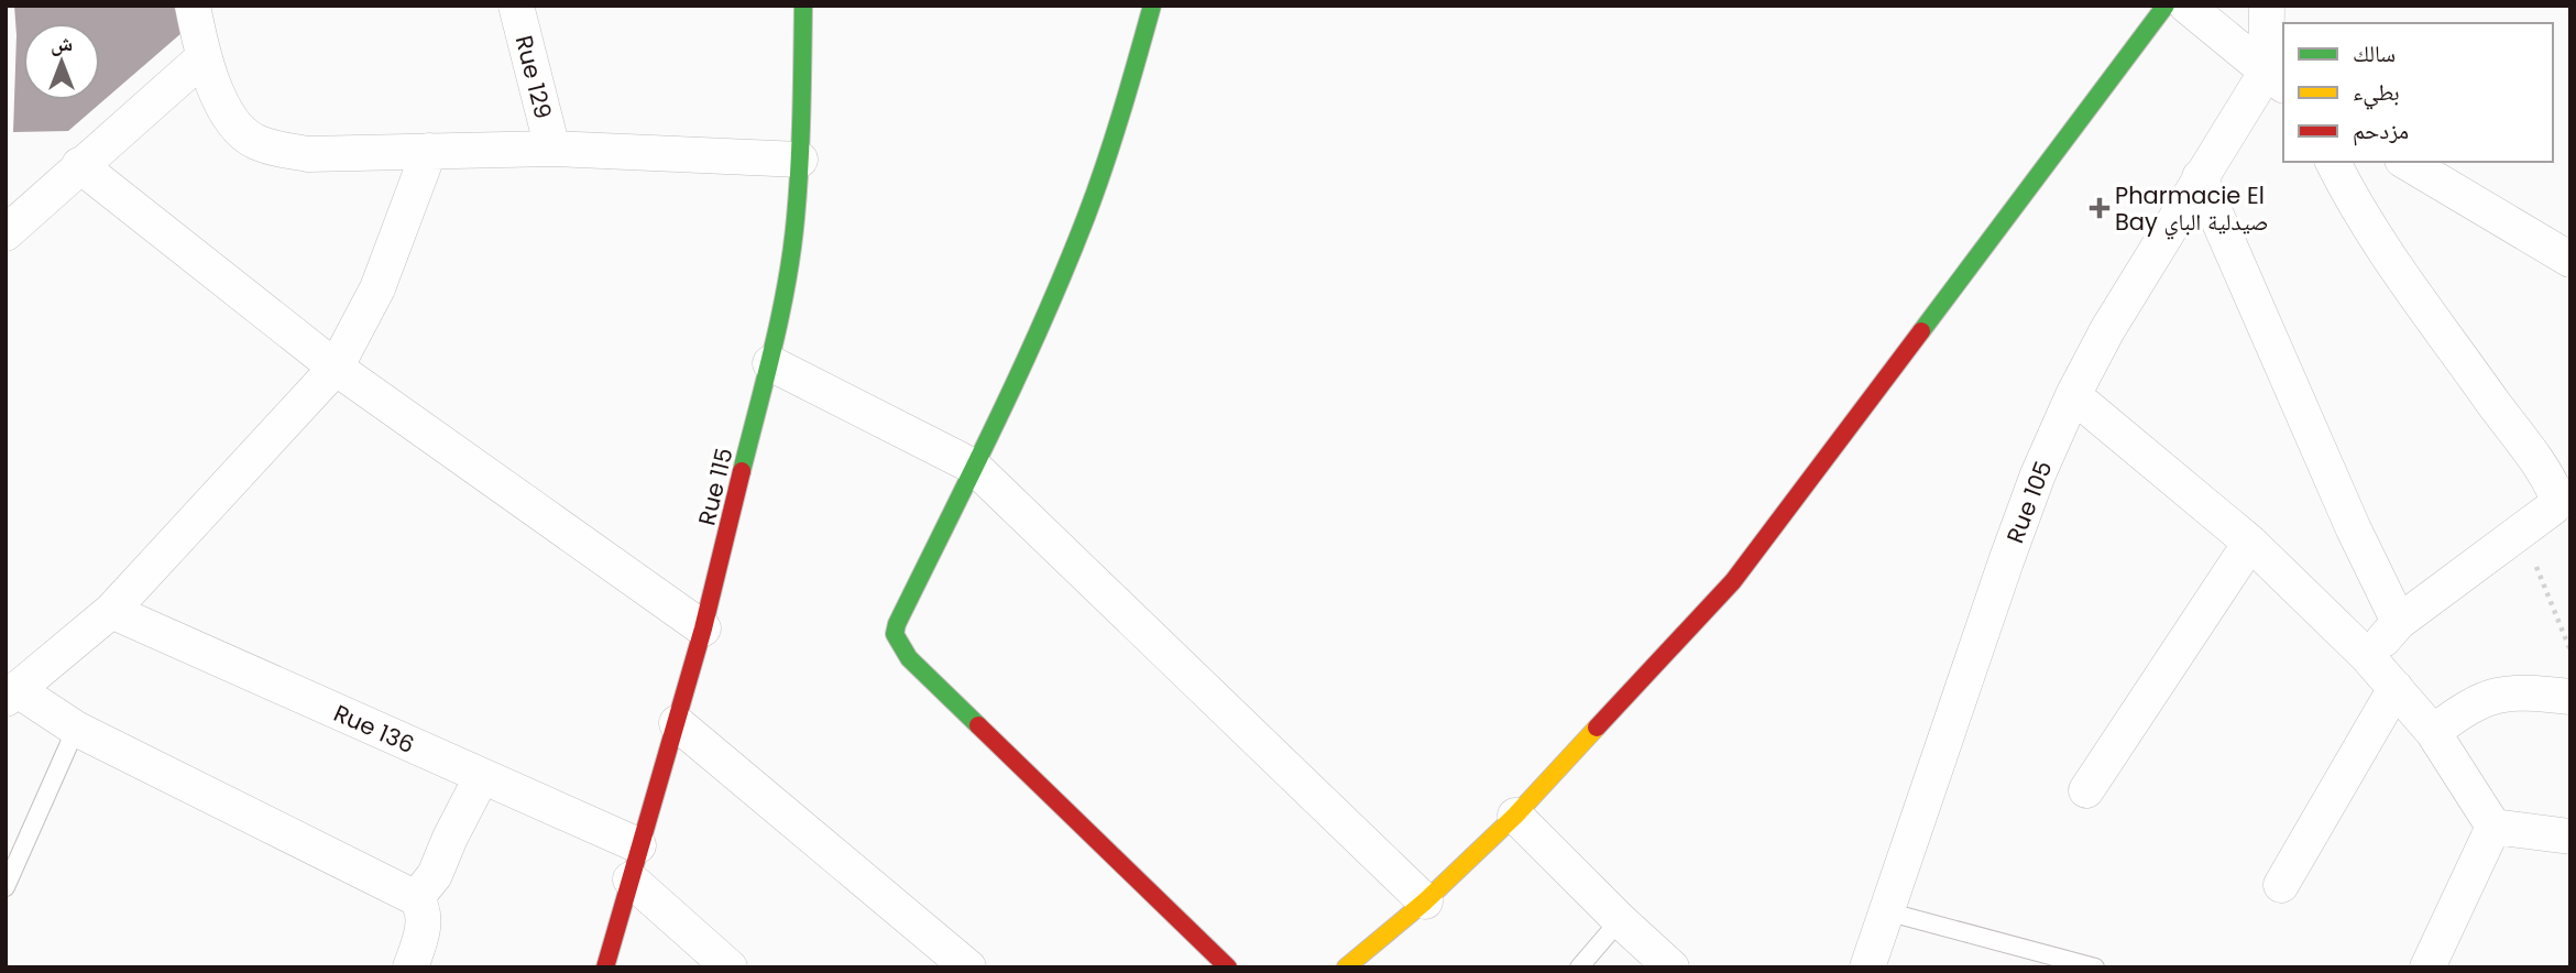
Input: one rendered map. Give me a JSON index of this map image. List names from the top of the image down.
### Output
{
  "streets": {
    "street": [
      "Rue 129",
      "Rue 115",
      "Rue 105",
      "Rue 136"
    ]
  },
  "crossings": [
    ["Rue 115", "Rue 136"]
  ],
  "places": {
    "health": ["Pharmacie El Bay صيدلية الباي"]
  },
  "legend": ["سالك", "بطيء", "مزدحم"],
  "north": "top"
}
